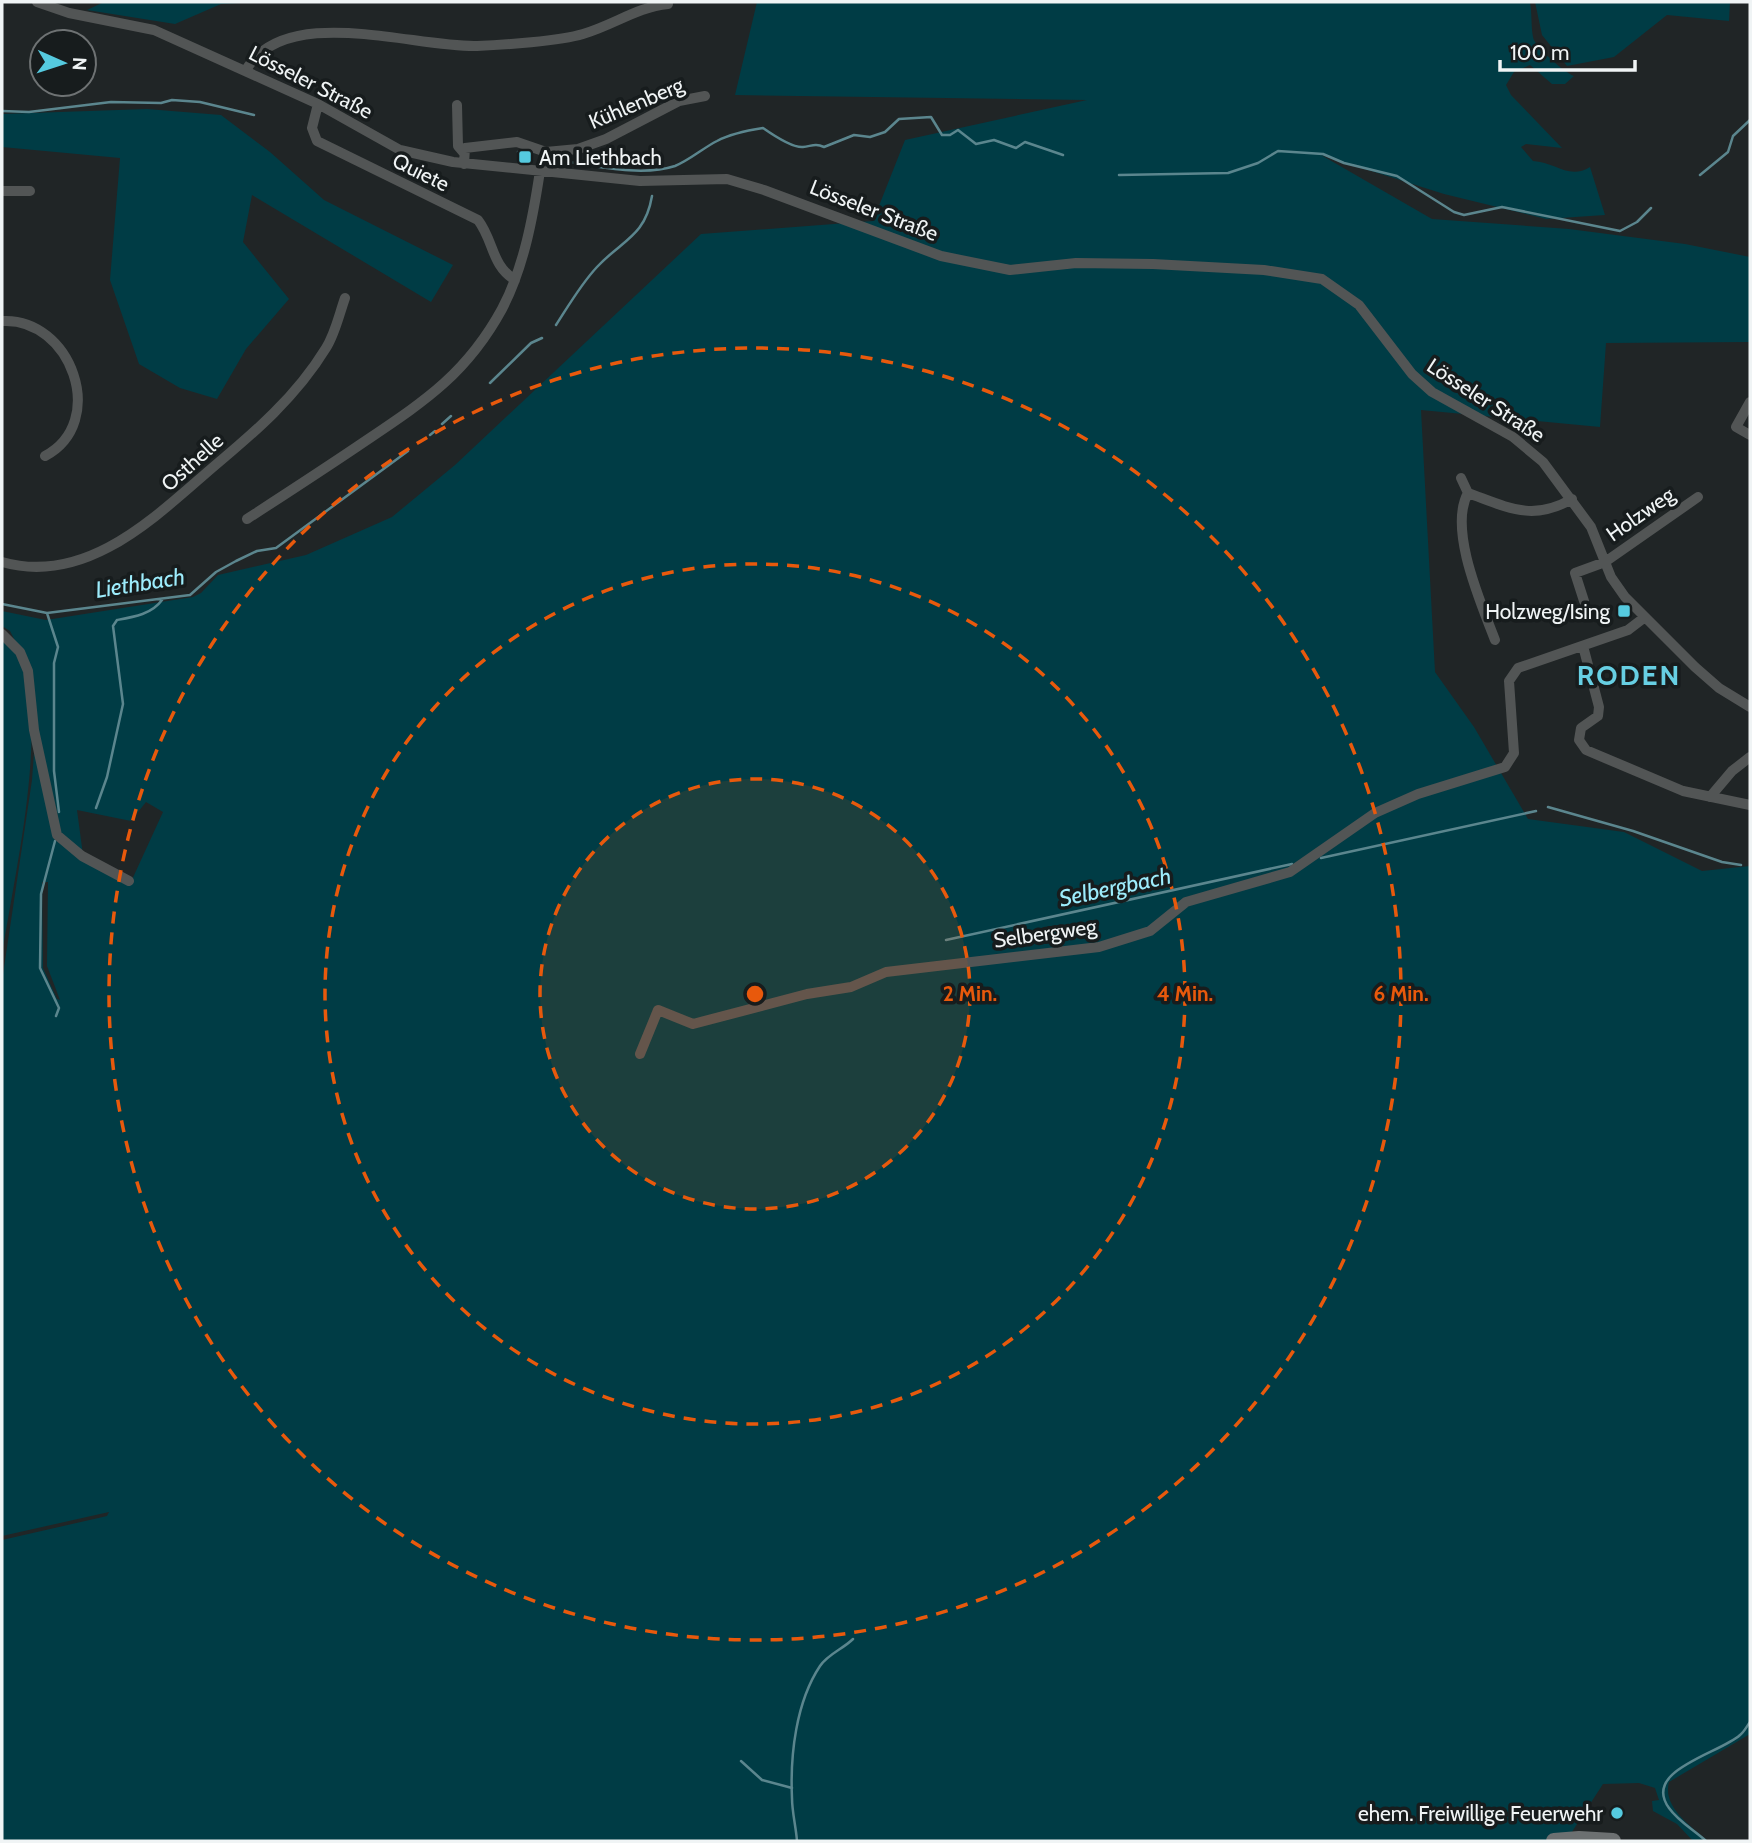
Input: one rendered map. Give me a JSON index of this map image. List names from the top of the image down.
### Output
{
  "streets": {
    "street": [
      "Lösseler Straße",
      "Kühlenberg",
      "Quiete",
      "Osthelle",
      "Holzweg",
      "Selbergweg"
    ]
  },
  "crossings": [
    ["Lösseler Straße", "Kühlenberg"],
    ["Lösseler Straße", "Quiete"],
    ["Lösseler Straße", "Holzweg"],
    ["Lösseler Straße", "Selbergweg"]
  ],
  "districts": ["RODEN"],
  "water": ["Liethbach", "Selbergbach"],
  "places": {
    "transit": ["Am Liethbach", "Holzweg/Ising"],
    "other": ["ehem. Freiwillige Feuerwehr"]
  },
  "scale_bar": "100 m",
  "north": "right",
  "rings": ["2 Min.", "4 Min.", "6 Min."]
}
